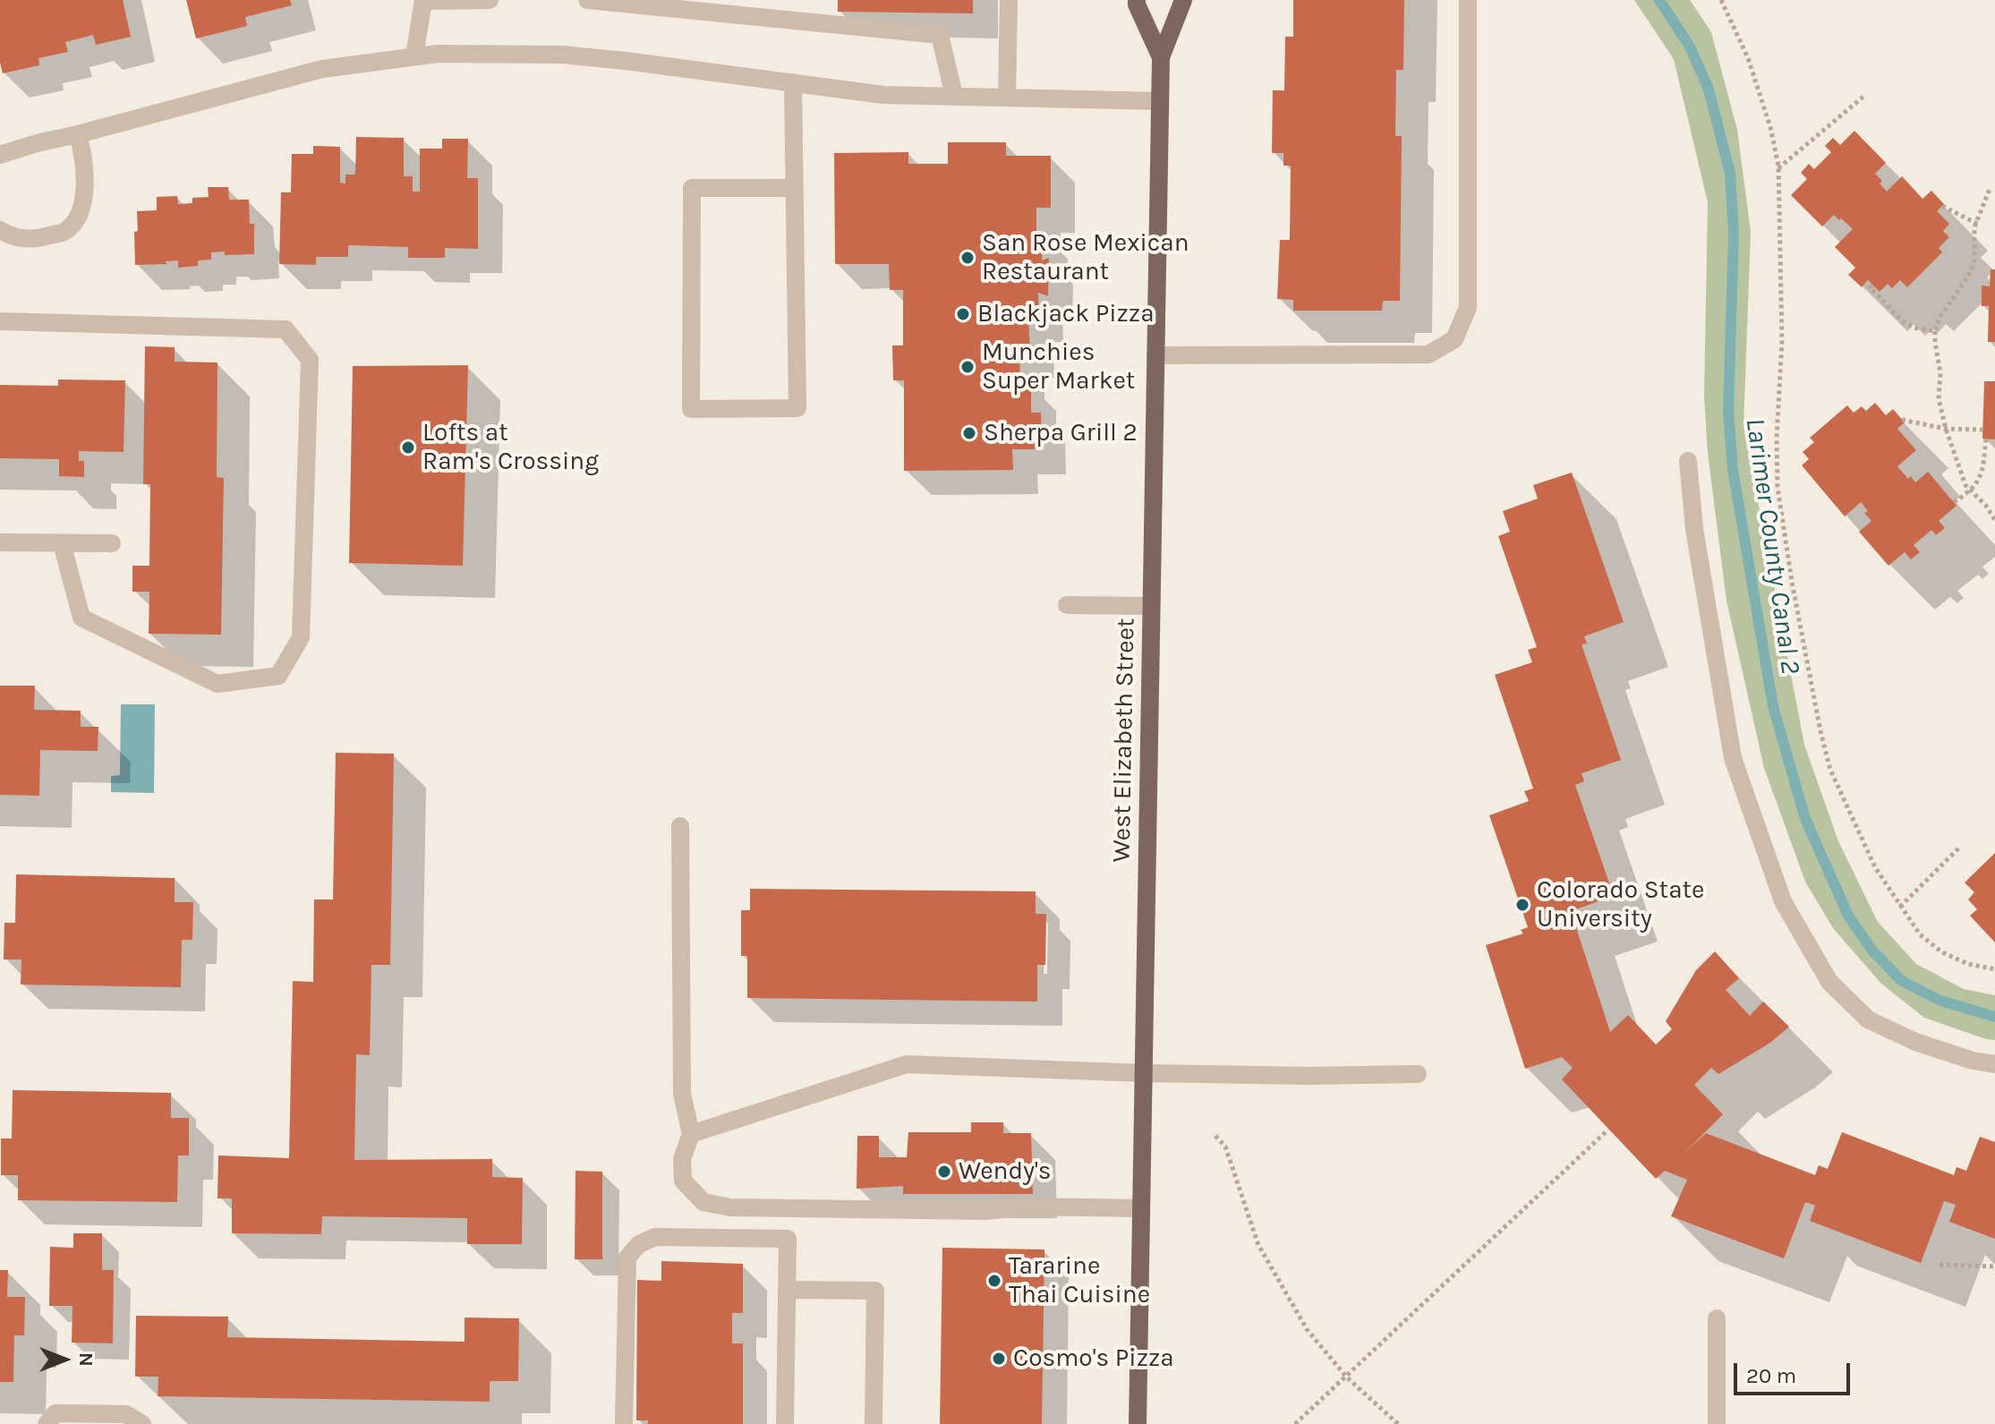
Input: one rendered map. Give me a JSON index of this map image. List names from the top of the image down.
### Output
{
  "streets": {
    "main road": ["West Elizabeth Street"]
  },
  "water": ["Larimer County Canal 2"],
  "places": [
    "San Rose Mexican Restaurant",
    "Blackjack Pizza",
    "Munchies Super Market",
    "Sherpa Grill 2",
    "Lofts at Ram's Crossing",
    "Colorado State University",
    "Wendy's",
    "Tararine Thai Cuisine",
    "Cosmo's Pizza"
  ],
  "scale_bar": "20 m",
  "north": "right"
}
